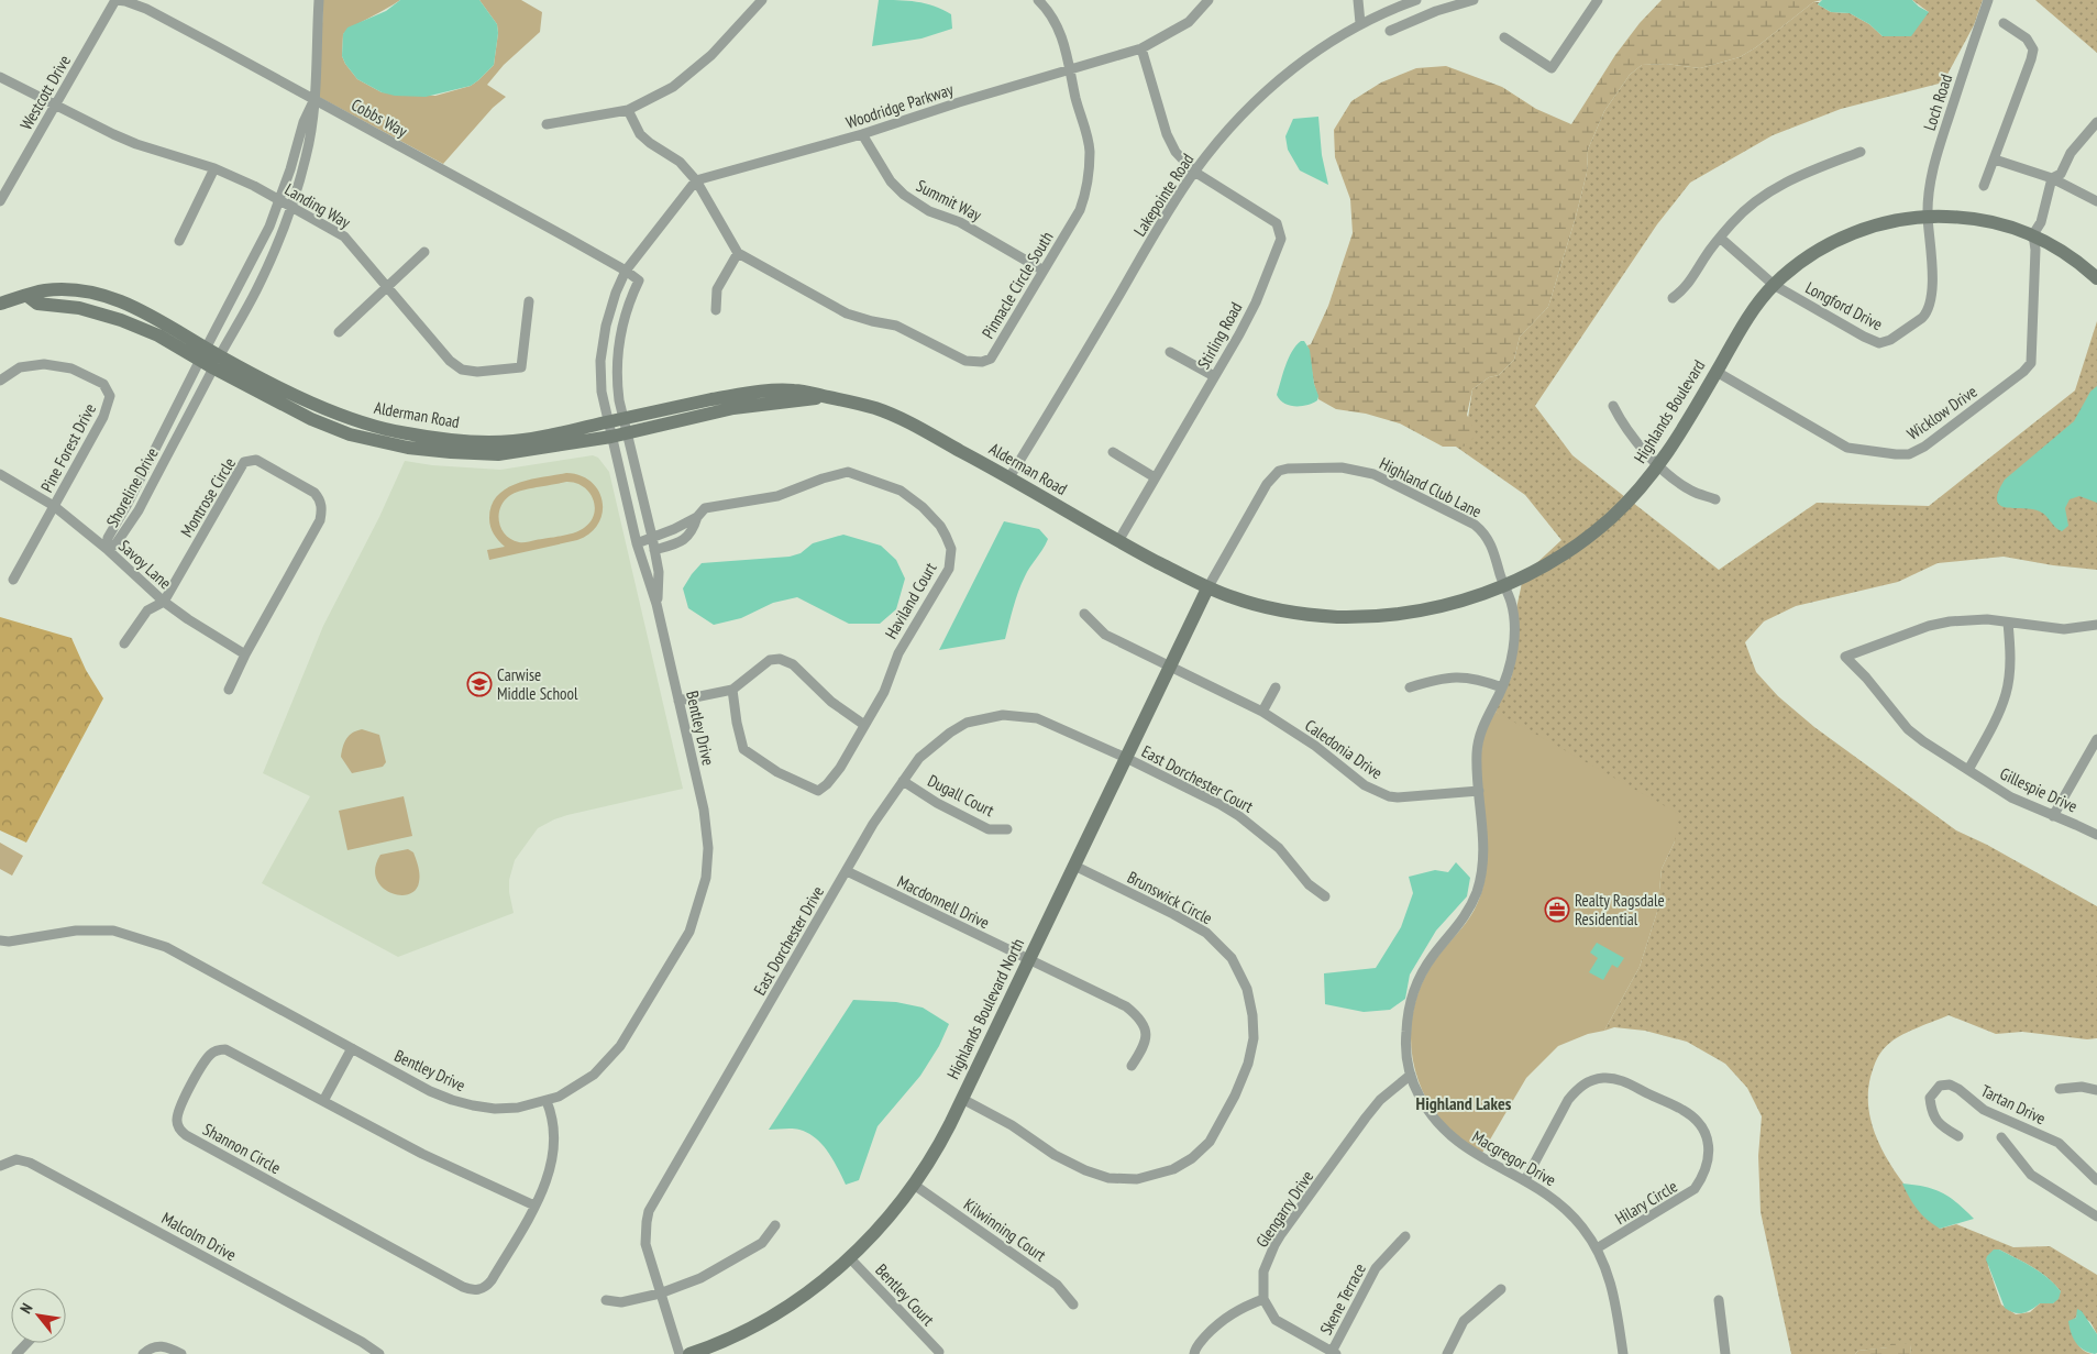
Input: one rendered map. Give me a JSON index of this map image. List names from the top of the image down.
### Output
{
  "streets": {
    "street": [
      "Westcott Drive",
      "Loch Road",
      "Woodridge Parkway",
      "Cobbs Way",
      "Lakepointe Road",
      "Summit Way",
      "Landing Way",
      "Pinnacle Circle South",
      "Longford Drive",
      "Stirling Road",
      "Highlands Boulevard",
      "Wicklow Drive",
      "Alderman Road",
      "Pine Forest Drive",
      "Shoreline Drive",
      "Highland Club Lane",
      "Montrose Circle",
      "Savoy Lane",
      "Haviland Court",
      "Bentley Drive",
      "Caledonia Drive",
      "East Dorchester Court",
      "Gillespie Drive",
      "Dugall Court",
      "Brunswick Circle",
      "Macdonnell Drive",
      "East Dorchester Drive",
      "Highlands Boulevard North",
      "Tartan Drive",
      "Shannon Circle",
      "Macgregor Drive",
      "Hilary Circle",
      "Glengarry Drive",
      "Kilwinning Court",
      "Malcolm Drive",
      "Bentley Court",
      "Skene Terrace"
    ]
  },
  "crossings": [
    ["Westcott Drive", "Cobbs Way"],
    ["Westcott Drive", "Landing Way"],
    ["Loch Road", "Longford Drive"],
    ["Loch Road", "Highlands Boulevard"],
    ["Woodridge Parkway", "Summit Way"],
    ["Woodridge Parkway", "Pinnacle Circle South"],
    ["Woodridge Parkway", "Stirling Road"],
    ["Cobbs Way", "Shoreline Drive"],
    ["Cobbs Way", "Bentley Drive"],
    ["Lakepointe Road", "Stirling Road"],
    ["Lakepointe Road", "Alderman Road"],
    ["Summit Way", "Pinnacle Circle South"],
    ["Landing Way", "Shoreline Drive"],
    ["Longford Drive", "Highlands Boulevard"],
    ["Stirling Road", "Alderman Road"],
    ["Highlands Boulevard", "Wicklow Drive"],
    ["Highlands Boulevard", "Alderman Road"],
    ["Highlands Boulevard", "Highland Club Lane"],
    ["Highlands Boulevard", "Highlands Boulevard North"],
    ["Highlands Boulevard", "Macgregor Drive"],
    ["Alderman Road", "Shoreline Drive"],
    ["Alderman Road", "Highland Club Lane"],
    ["Alderman Road", "Bentley Drive"],
    ["Alderman Road", "Highlands Boulevard North"],
    ["Pine Forest Drive", "Savoy Lane"],
    ["Shoreline Drive", "Savoy Lane"],
    ["Highland Club Lane", "Highlands Boulevard North"],
    ["Highland Club Lane", "Macgregor Drive"],
    ["Montrose Circle", "Savoy Lane"],
    ["Haviland Court", "Bentley Drive"],
    ["Bentley Drive", "Shannon Circle"],
    ["Caledonia Drive", "Highlands Boulevard North"],
    ["Caledonia Drive", "Macgregor Drive"],
    ["East Dorchester Court", "East Dorchester Drive"],
    ["East Dorchester Court", "Highlands Boulevard North"],
    ["Dugall Court", "East Dorchester Drive"],
    ["Brunswick Circle", "Highlands Boulevard North"],
    ["Macdonnell Drive", "East Dorchester Drive"],
    ["Macdonnell Drive", "Highlands Boulevard North"],
    ["East Dorchester Drive", "Highlands Boulevard North"],
    ["Highlands Boulevard North", "Kilwinning Court"],
    ["Highlands Boulevard North", "Bentley Court"],
    ["Macgregor Drive", "Hilary Circle"],
    ["Macgregor Drive", "Glengarry Drive"]
  ],
  "districts": ["Highland Lakes"],
  "places": {
    "school or university": ["Carwise Middle School"],
    "office": ["Realty Ragsdale Residential"]
  },
  "north": "top left"
}
